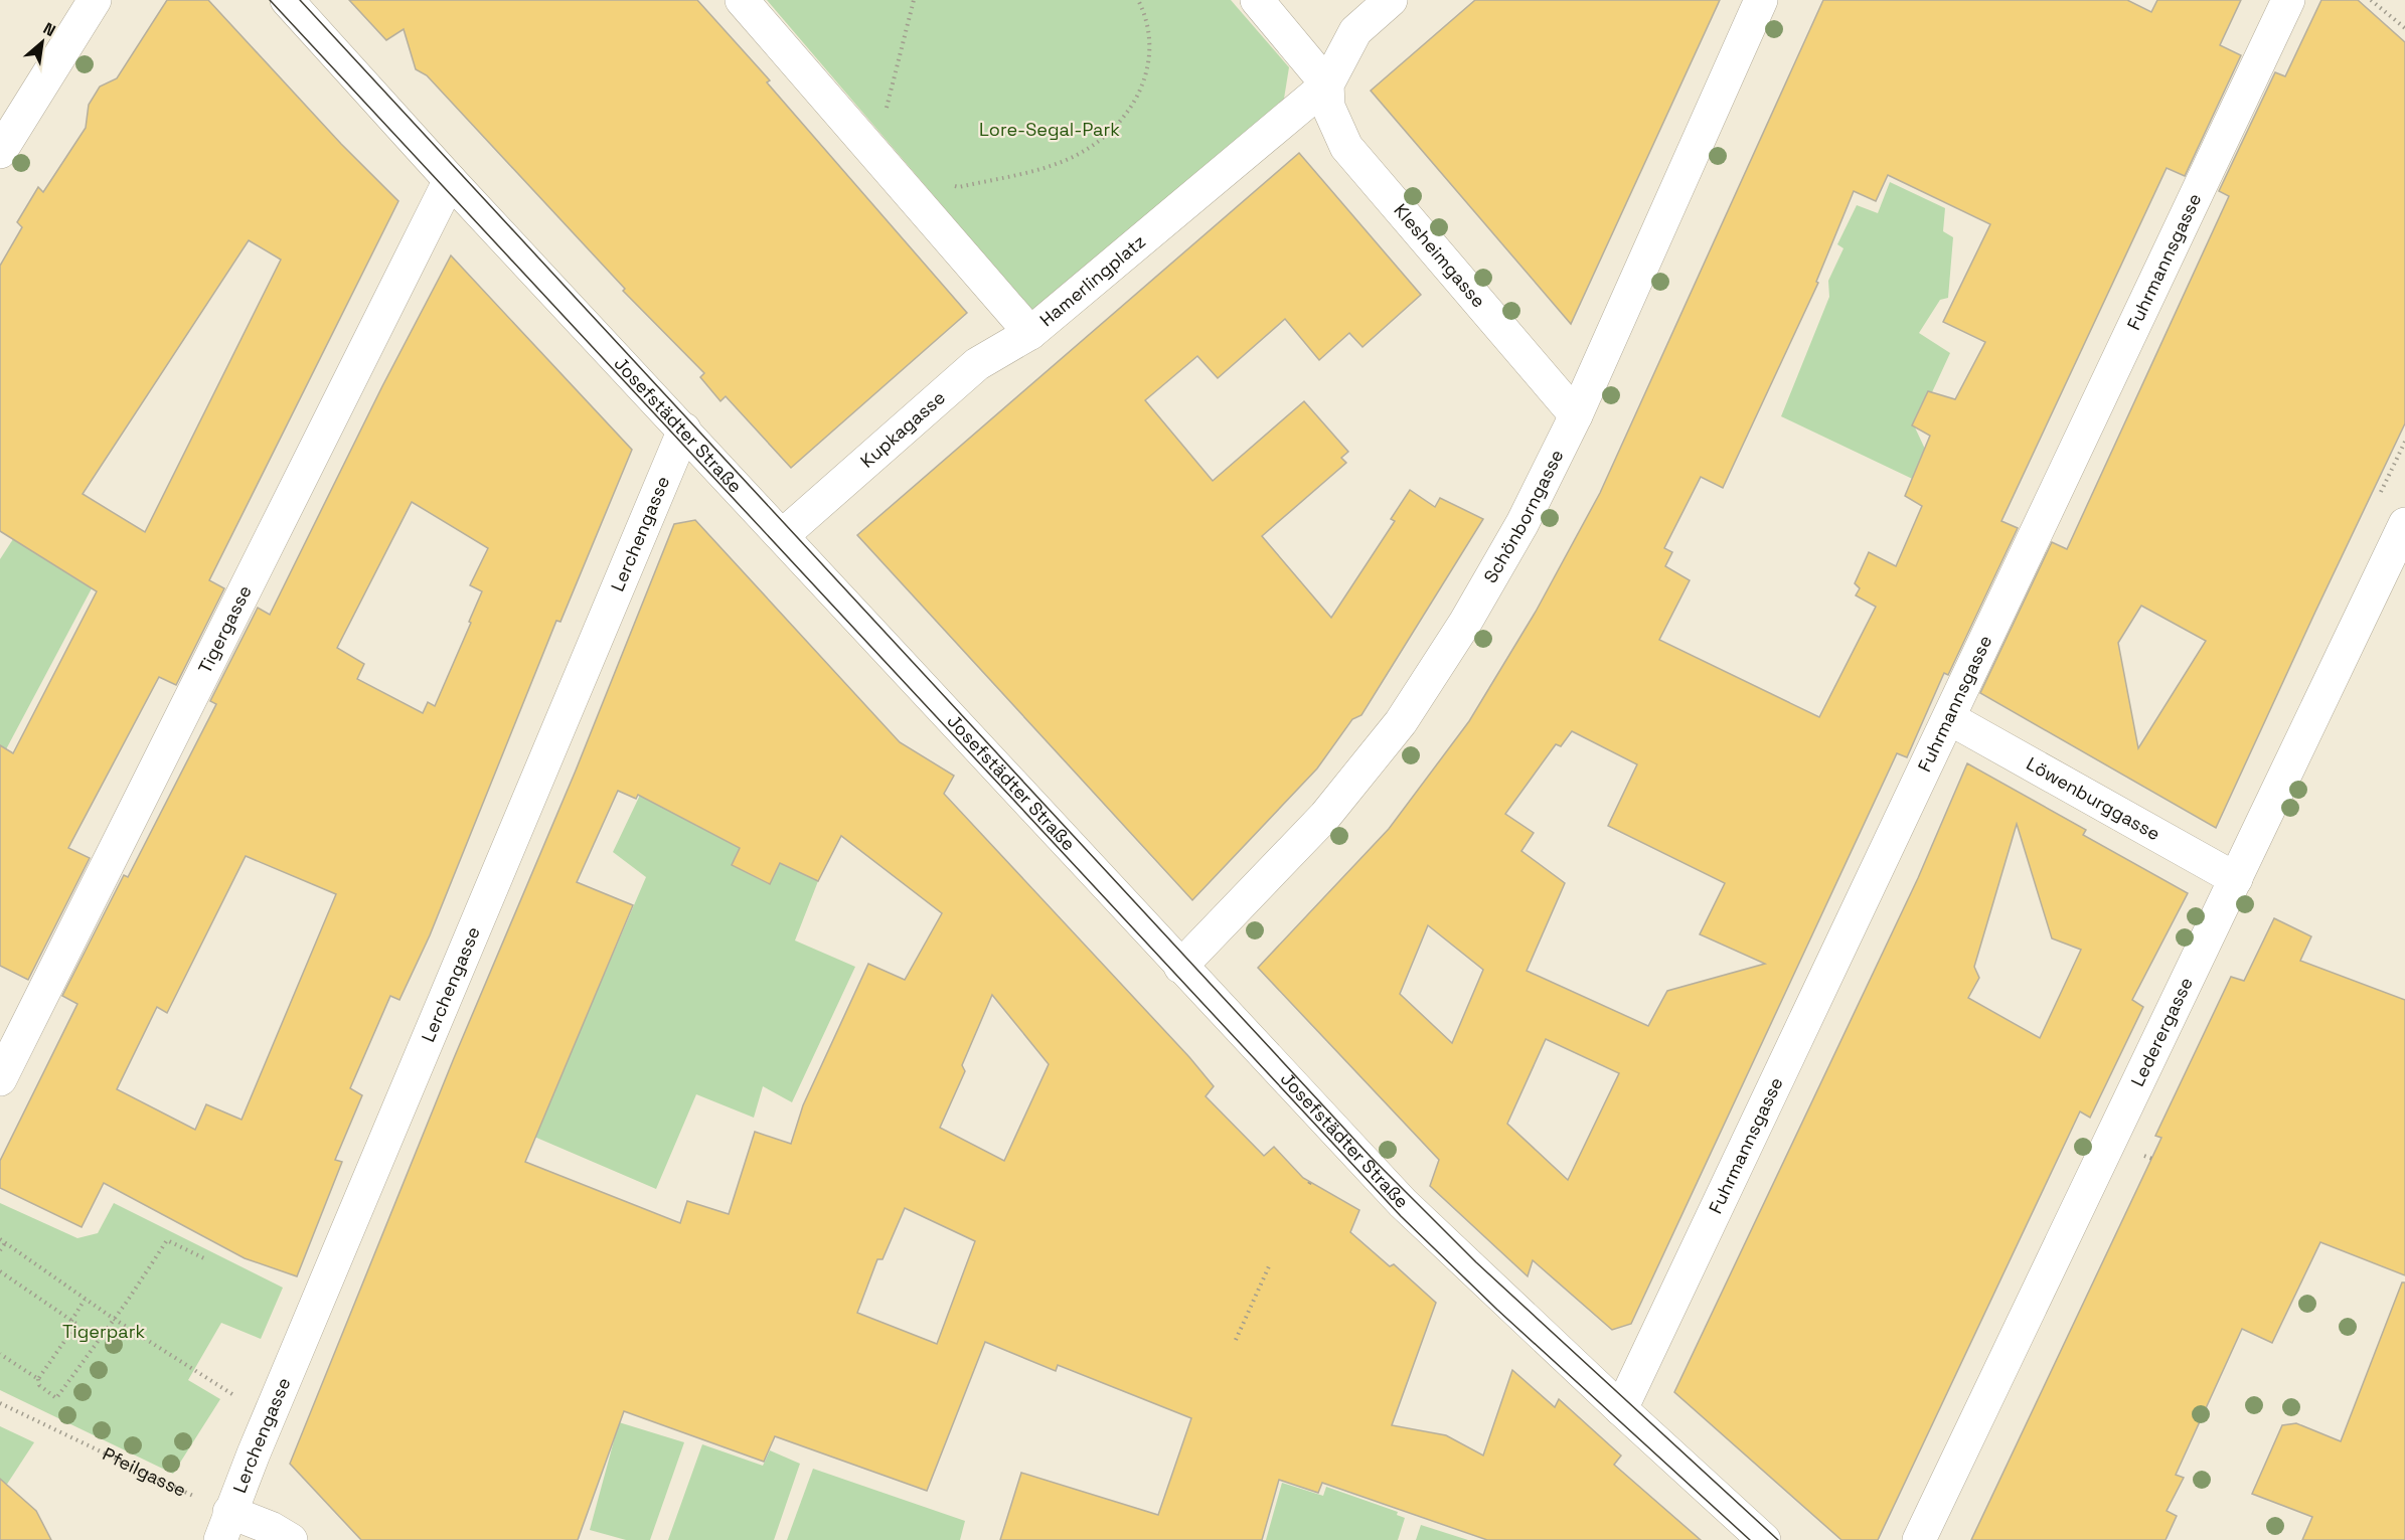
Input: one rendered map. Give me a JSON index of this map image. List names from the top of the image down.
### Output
{
  "streets": {
    "street": [
      "Klesheimgasse",
      "Fuhrmannsgasse",
      "Hamerlingplatz",
      "Josefstädter Straße",
      "Kupkagasse",
      "Schönborngasse",
      "Lerchengasse",
      "Tigergasse",
      "Löwenburggasse",
      "Lederergasse"
    ],
    "path": ["Pfeilgasse"]
  },
  "crossings": [
    ["Klesheimgasse", "Hamerlingplatz"],
    ["Klesheimgasse", "Schönborngasse"],
    ["Fuhrmannsgasse", "Josefstädter Straße"],
    ["Fuhrmannsgasse", "Löwenburggasse"],
    ["Hamerlingplatz", "Kupkagasse"],
    ["Josefstädter Straße", "Kupkagasse"],
    ["Josefstädter Straße", "Schönborngasse"],
    ["Josefstädter Straße", "Lerchengasse"],
    ["Josefstädter Straße", "Tigergasse"],
    ["Lerchengasse", "Pfeilgasse"],
    ["Löwenburggasse", "Lederergasse"]
  ],
  "parks": ["Lore-Segal-Park", "Tigerpark"],
  "north": "top right"
}
